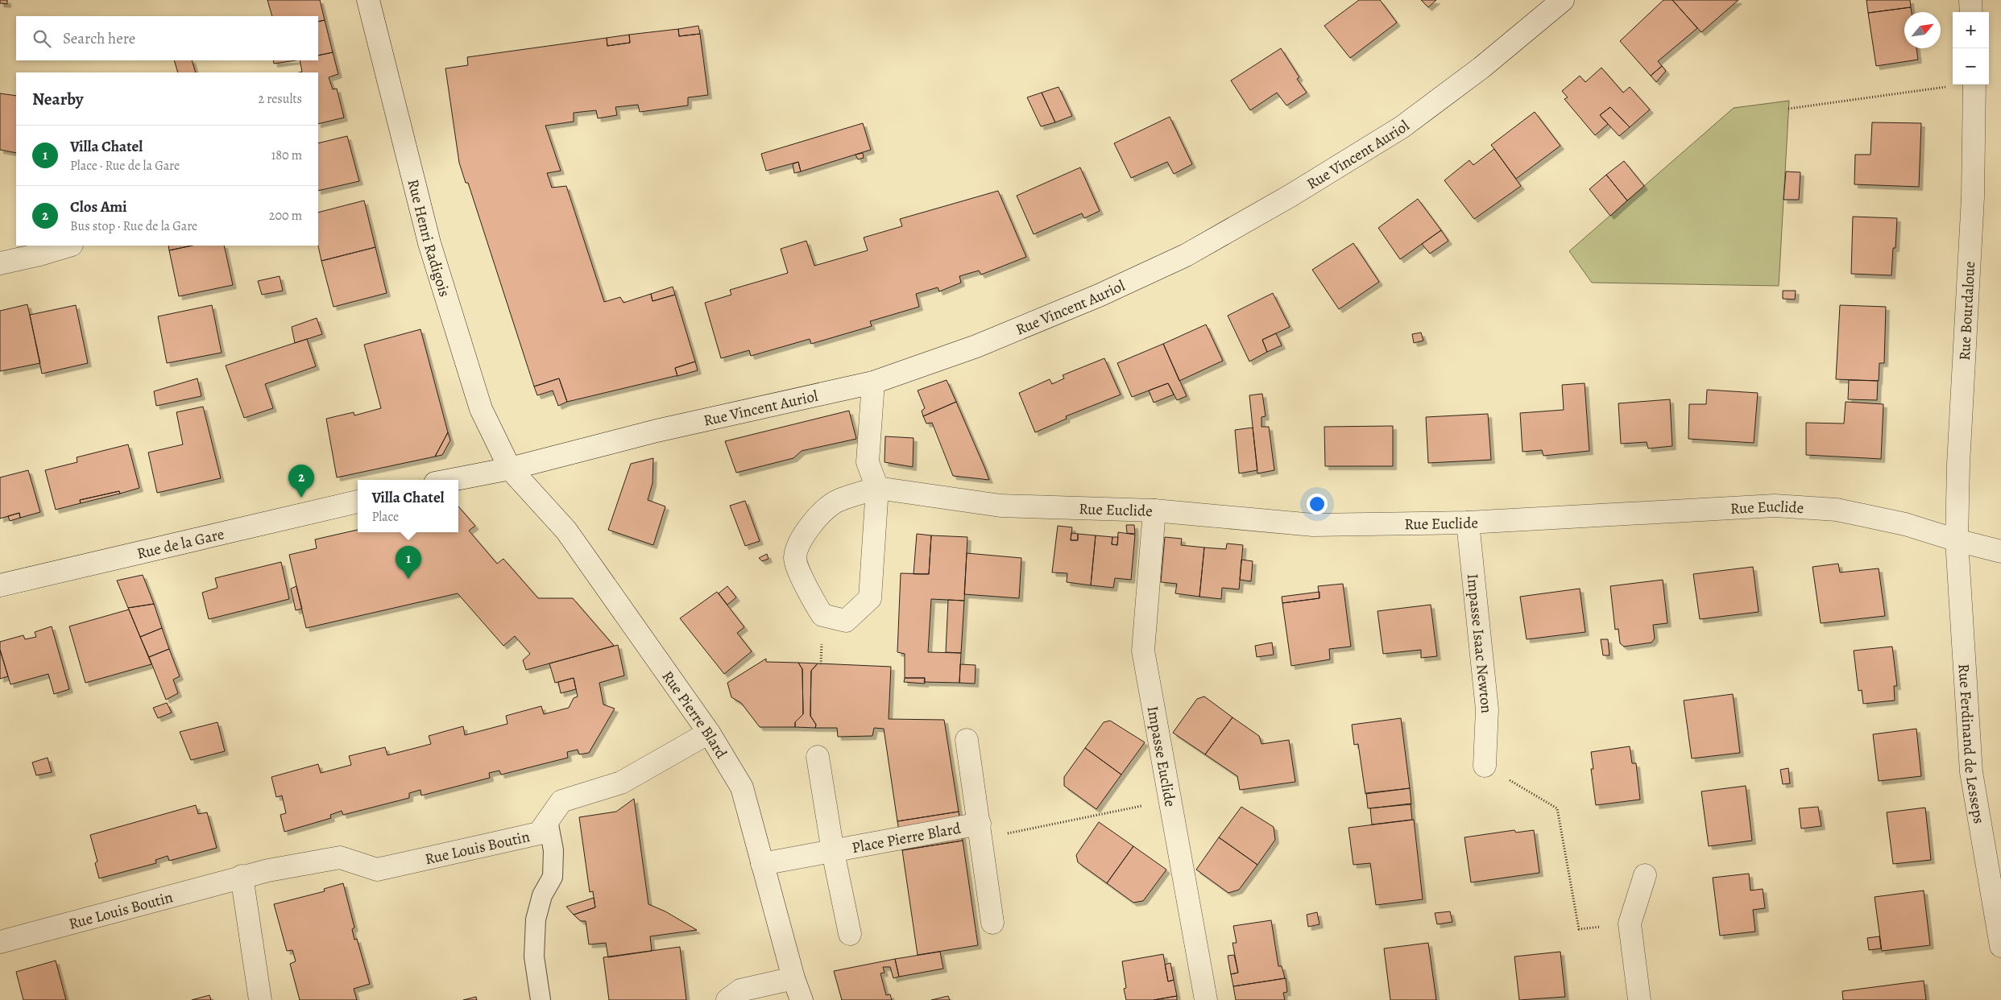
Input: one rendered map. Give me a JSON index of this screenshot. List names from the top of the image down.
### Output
{
  "streets": {
    "street": [
      "Rue Vincent Auriol",
      "Rue Henri Radigois",
      "Rue Bourdaloue",
      "Rue Euclide",
      "Rue de la Gare",
      "Impasse Isaac Newton",
      "Rue Pierre Blard",
      "Rue Ferdinand de Lesseps",
      "Impasse Euclide",
      "Place Pierre Blard",
      "Rue Louis Boutin"
    ]
  },
  "crossings": [
    ["Rue Vincent Auriol", "Rue Henri Radigois"],
    ["Rue Vincent Auriol", "Rue Euclide"],
    ["Rue Vincent Auriol", "Rue Pierre Blard"],
    ["Rue Henri Radigois", "Rue Pierre Blard"],
    ["Rue Bourdaloue", "Rue Euclide"],
    ["Rue Bourdaloue", "Rue Ferdinand de Lesseps"],
    ["Rue Euclide", "Impasse Isaac Newton"],
    ["Rue Euclide", "Rue Ferdinand de Lesseps"],
    ["Rue Euclide", "Impasse Euclide"],
    ["Rue Pierre Blard", "Place Pierre Blard"],
    ["Rue Pierre Blard", "Rue Louis Boutin"]
  ],
  "north": "top right",
  "page": {
    "map_buttons": ["+", "−"],
    "search": "Search here",
    "heading": ["Nearby", "2 results"],
    "list": [
      {
        "mark": "1",
        "name": "Villa Chatel",
        "note": "Place · Rue de la Gare",
        "value": "180 m"
      },
      {
        "mark": "2",
        "name": "Clos Ami",
        "note": "Bus stop · Rue de la Gare",
        "value": "200 m"
      }
    ],
    "pins": ["2", "1"],
    "popup": ["Villa Chatel", "Place"]
  }
}
